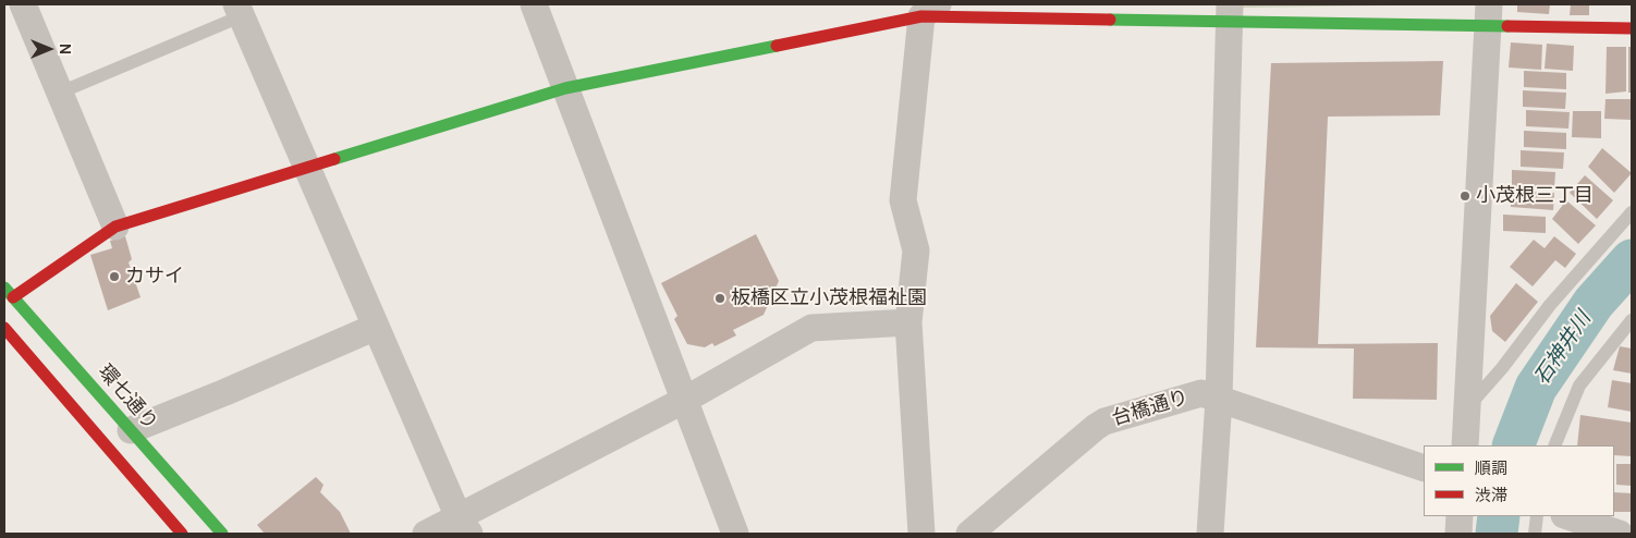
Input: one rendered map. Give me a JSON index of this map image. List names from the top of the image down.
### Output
{
  "streets": {
    "street": ["環七通り", "台橋通り"]
  },
  "water": ["石神井川"],
  "places": ["小茂根三丁目", "カサイ", "板橋区立小茂根福祉園"],
  "legend": ["順調", "渋滞"],
  "north": "right"
}
